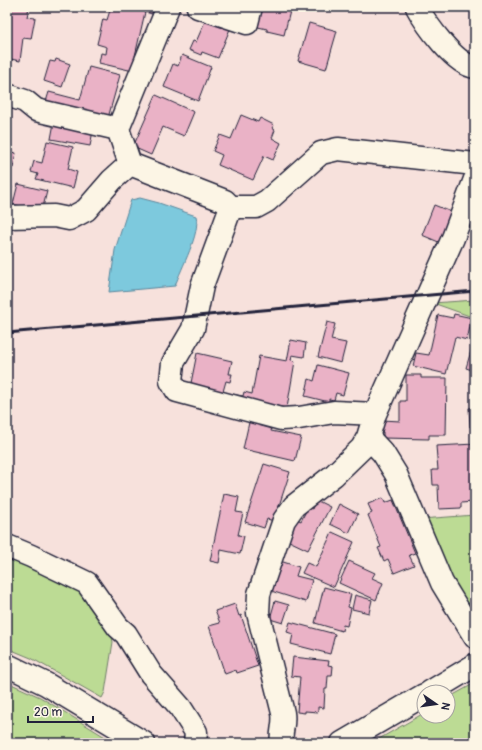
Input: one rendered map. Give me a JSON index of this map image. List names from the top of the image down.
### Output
{
  "scale_bar": "20 m",
  "north": "right"
}
